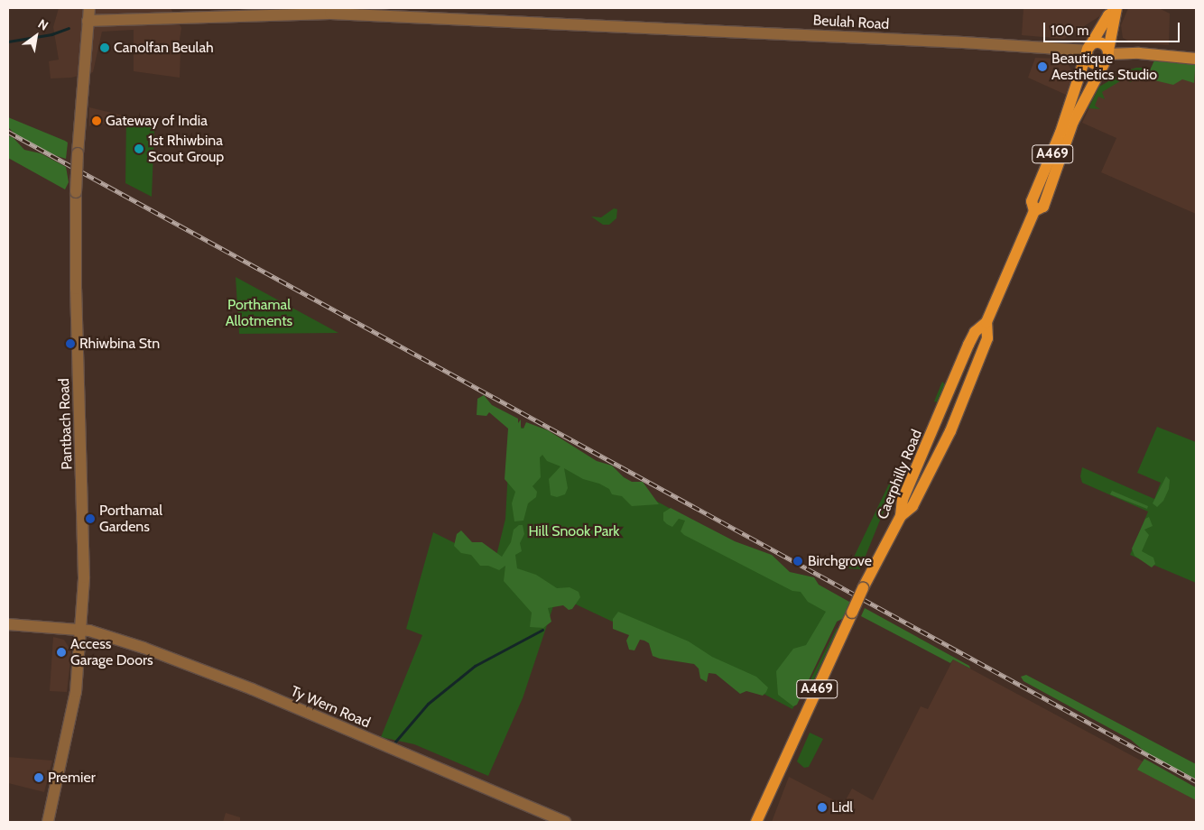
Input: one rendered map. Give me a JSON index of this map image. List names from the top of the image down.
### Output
{
  "streets": {
    "main road": ["A469", "Caerphilly Road"],
    "street": ["Beulah Road", "Pantbach Road", "Ty Wern Road"]
  },
  "crossings": [
    ["Beulah Road", "A469"],
    ["Beulah Road", "Pantbach Road"],
    ["Beulah Road", "Caerphilly Road"],
    ["A469", "Caerphilly Road"],
    ["Pantbach Road", "Ty Wern Road"]
  ],
  "parks": ["Porthamal Allotments", "Hill Snook Park"],
  "places": [
    "Canolfan Beulah",
    "Beautique Aesthetics Studio",
    "Gateway of India",
    "1st Rhiwbina Scout Group",
    "Rhiwbina Stn",
    "Porthamal Gardens",
    "Birchgrove",
    "Access Garage Doors",
    "Premier",
    "Lidl"
  ],
  "scale_bar": "100 m",
  "north": "top right"
}
